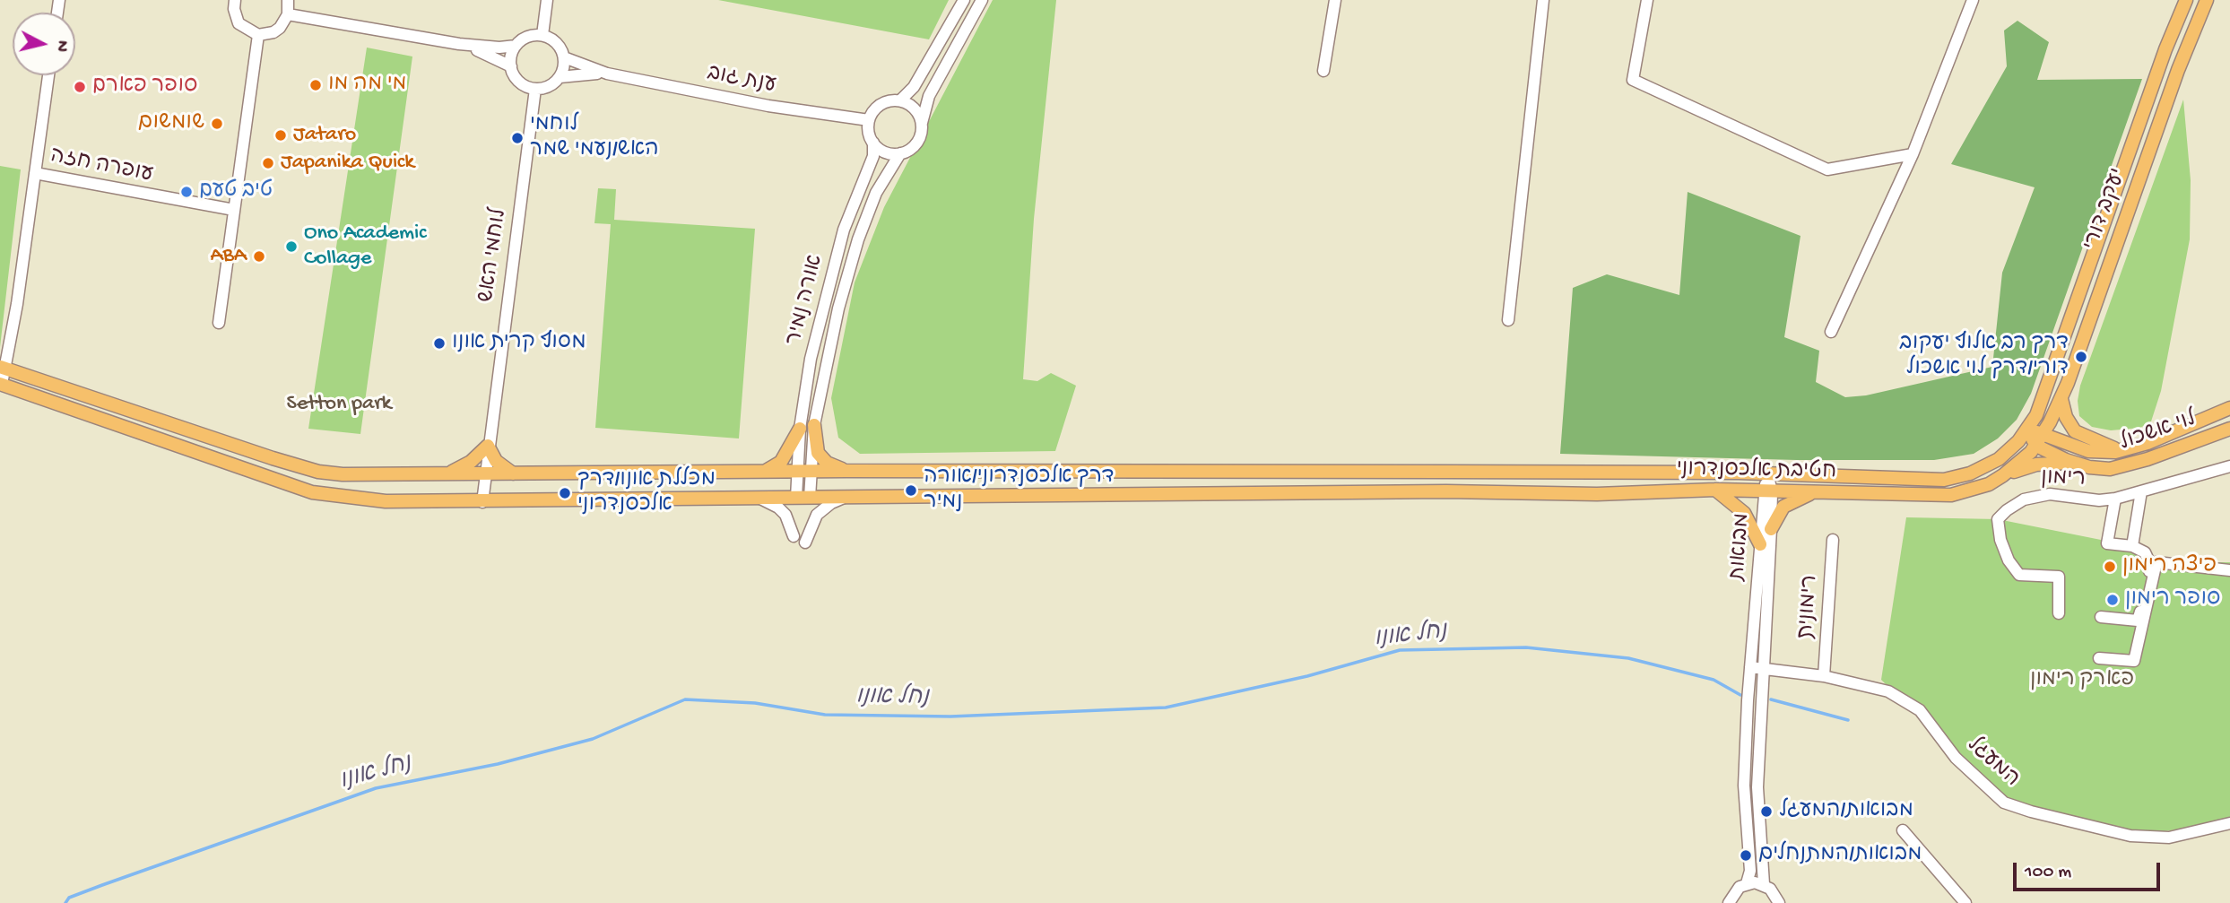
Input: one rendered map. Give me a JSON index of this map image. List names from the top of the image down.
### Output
{
  "streets": {
    "main road": ["יעקב דורי", "לוי אשכול", "חטיבת אלכסנדרוני"],
    "street": [
      "ענת גוב",
      "עופרה חזה",
      "לוחמי האש",
      "אורה נמיר",
      "רימון",
      "מבואות",
      "רימונית",
      "המעגל"
    ]
  },
  "crossings": [
    ["ענת גוב", "לוחמי האש"],
    ["ענת גוב", "אורה נמיר"],
    ["יעקב דורי", "לוי אשכול"],
    ["יעקב דורי", "חטיבת אלכסנדרוני"],
    ["לוחמי האש", "חטיבת אלכסנדרוני"],
    ["אורה נמיר", "חטיבת אלכסנדרוני"],
    ["לוי אשכול", "חטיבת אלכסנדרוני"],
    ["חטיבת אלכסנדרוני", "מבואות"],
    ["מבואות", "המעגל"],
    ["רימונית", "המעגל"]
  ],
  "water": ["נחל אונו"],
  "parks": ["Setton park", "פארק רימון"],
  "places": [
    "מי מה מו",
    "סופר פארם",
    "שומשום",
    "Jataro",
    "לוחמי האש/נעמי שמר",
    "Japanika Quick",
    "טיב טעם",
    "Ono Academic Collage",
    "ABA",
    "מסוף קרית אונו",
    "דרך רב אלוף יעקוב דורי/דרך לוי אשכול",
    "דרך אלכסנדרוני/אורה נמיר",
    "מכללת אונו/דרך אלכסנדרוני",
    "פיצה רימון",
    "סופר רימון",
    "מבואות/המעגל",
    "מבואות/המתנחלים"
  ],
  "scale_bar": "100 m",
  "north": "right"
}
